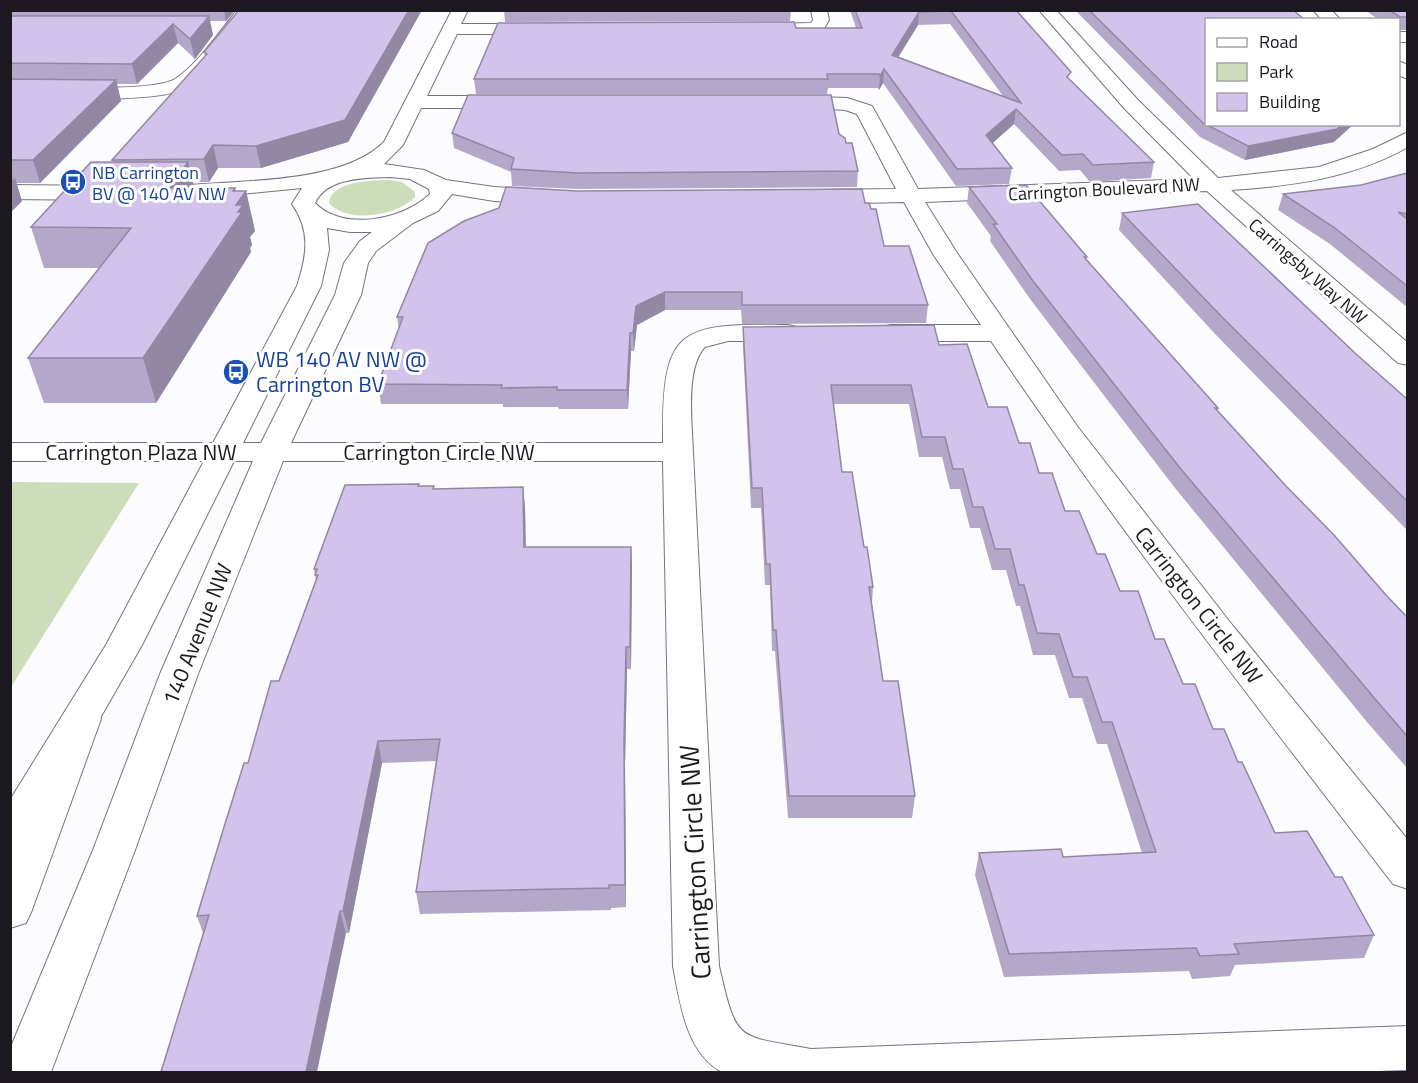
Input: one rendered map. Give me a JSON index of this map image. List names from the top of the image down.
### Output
{
  "streets": {
    "street": [
      "Carrington Boulevard NW",
      "Carringsby Way NW",
      "Carrington Plaza NW",
      "Carrington Circle NW",
      "140 Avenue NW"
    ]
  },
  "crossings": [
    ["Carrington Boulevard NW", "Carringsby Way NW"],
    ["Carrington Boulevard NW", "Carrington Circle NW"],
    ["Carrington Plaza NW", "Carrington Circle NW"],
    ["Carrington Plaza NW", "140 Avenue NW"],
    ["Carrington Circle NW", "140 Avenue NW"]
  ],
  "places": {
    "bus stop": ["NB Carrington BV @ 140 AV NW", "WB 140 AV NW @ Carrington BV"]
  },
  "legend": ["Road", "Park", "Building"]
}
